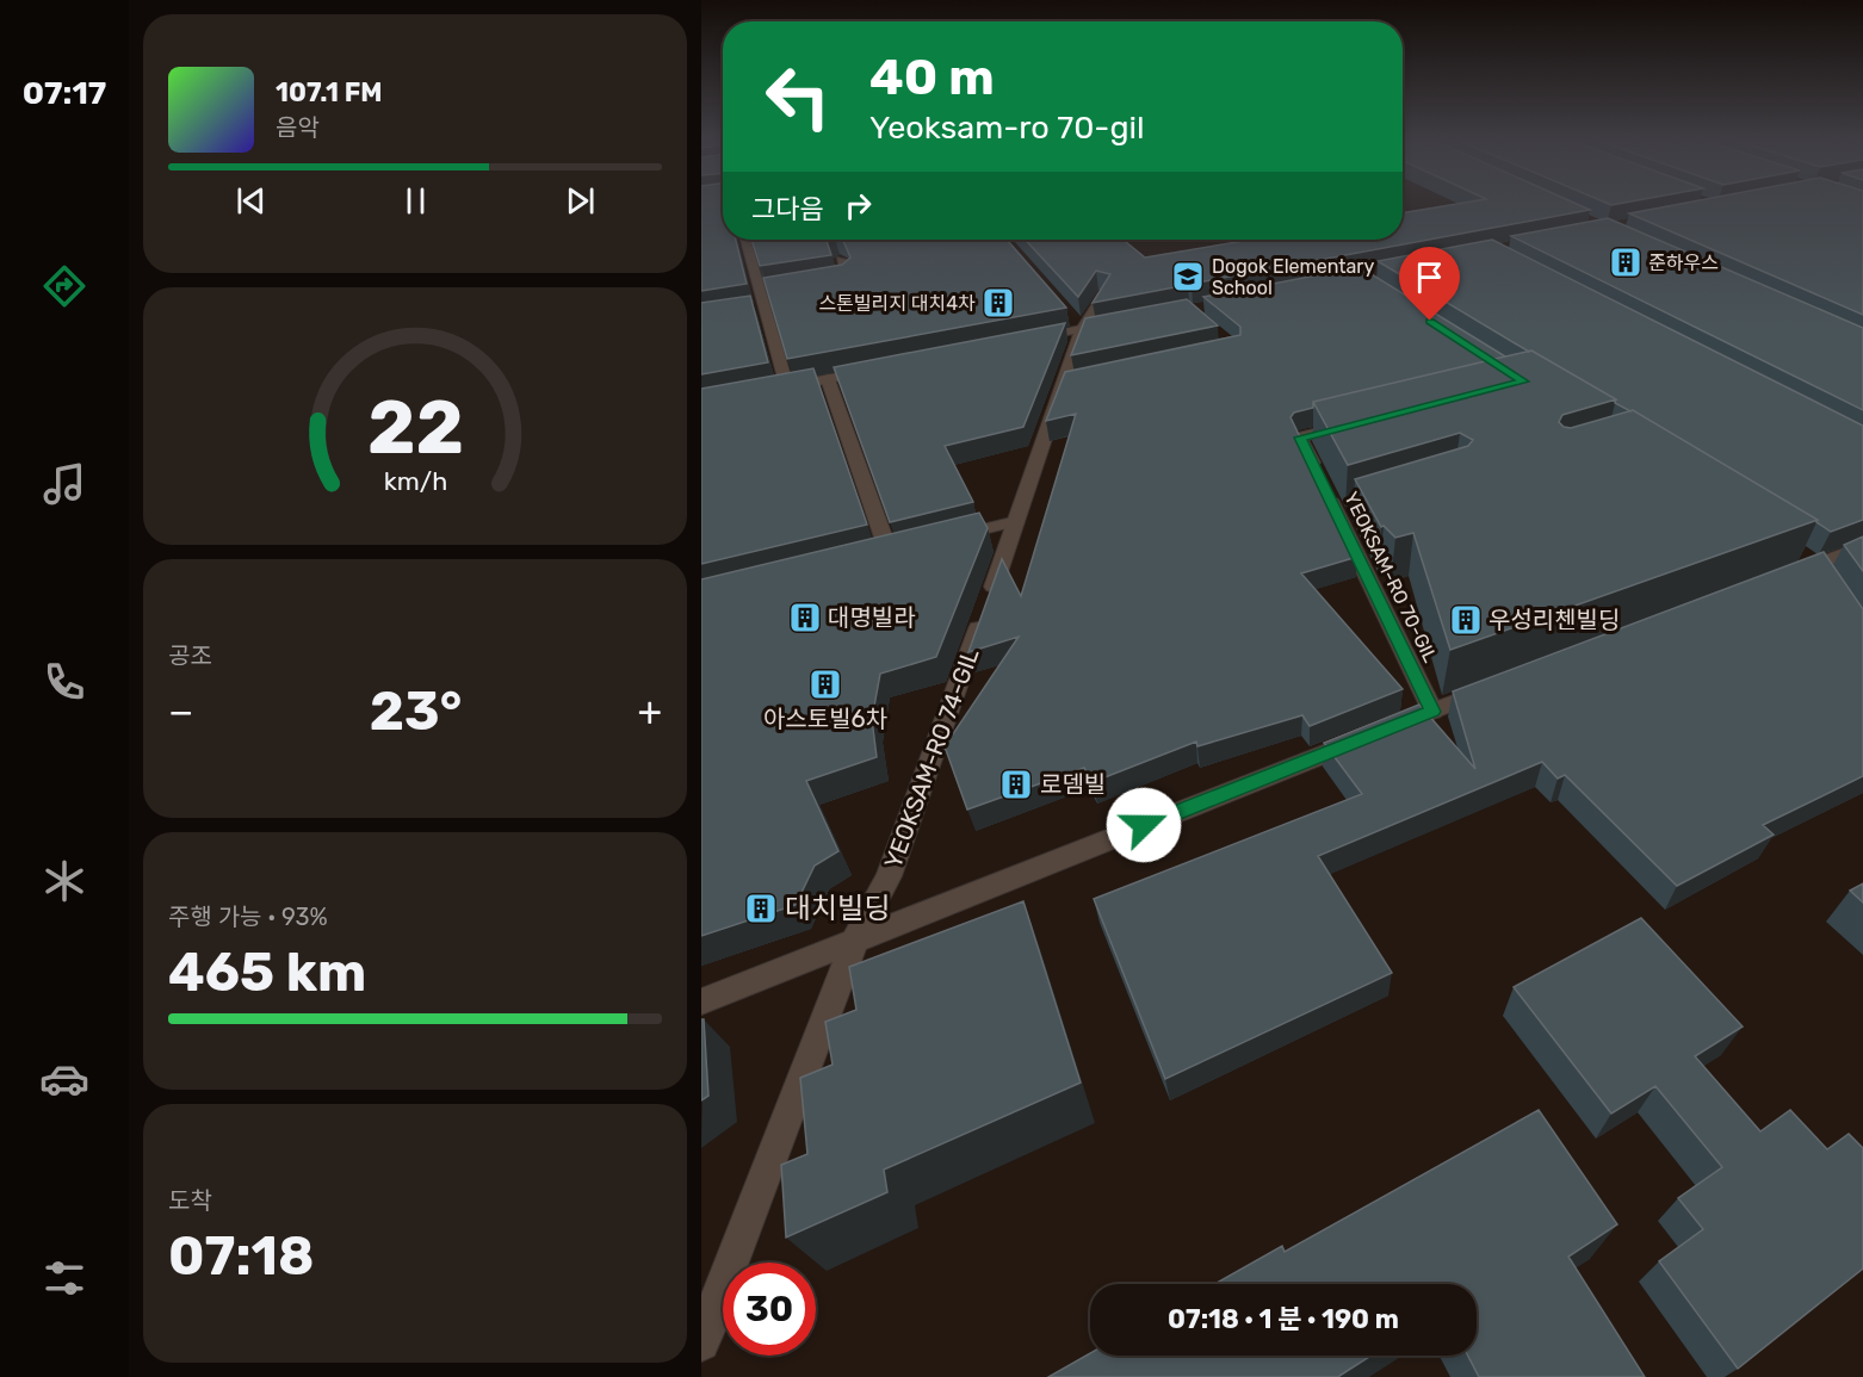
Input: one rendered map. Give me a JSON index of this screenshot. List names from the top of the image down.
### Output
{
  "streets": {
    "street": ["YEOKSAM-RO 70-GIL", "YEOKSAM-RO 74-GIL"]
  },
  "places": {
    "building": [
      "준하우스",
      "스톤빌리지 대치4차",
      "대명빌라",
      "우성리첸빌딩",
      "아스토빌6차",
      "로뎀빌",
      "대치빌딩"
    ],
    "school or university": ["Dogok Elementary School"]
  },
  "page": {
    "tabs": "07:17",
    "turn": ["40 m", "Yeoksam-ro 70-gil"],
    "song": ["107.1 FM", "음악"],
    "then": "그다음",
    "tile": [
      "공조",
      ["주행 가능 · 93%", "465 km"],
      ["도착", "07:18"]
    ],
    "heat": ["−", "23°", "+"],
    "limit": "30",
    "trip": "07:18 · 1 분 · 190 m",
    "gauge": ["22", "km/h"]
  }
}
